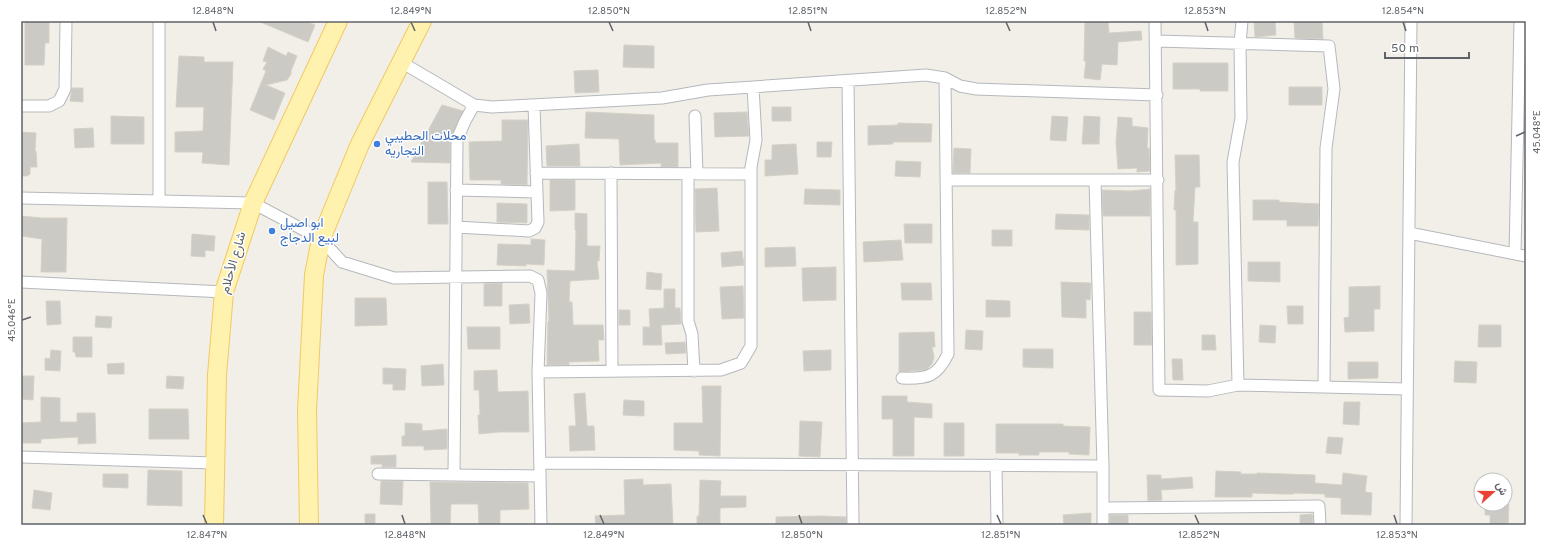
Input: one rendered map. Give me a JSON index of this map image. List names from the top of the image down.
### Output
{
  "streets": {
    "main road": ["شارع الأحلام"]
  },
  "places": ["محلات الحطيبي التجاريه", "ابو اصيل لبيع الدجاج"],
  "scale_bar": "50 m",
  "north": "right",
  "coordinates": [
    "12.848°N",
    "12.849°N",
    "12.850°N",
    "12.851°N",
    "12.852°N",
    "12.853°N",
    "12.854°N",
    "45.048°E",
    "45.046°E",
    "12.847°N"
  ]
}
